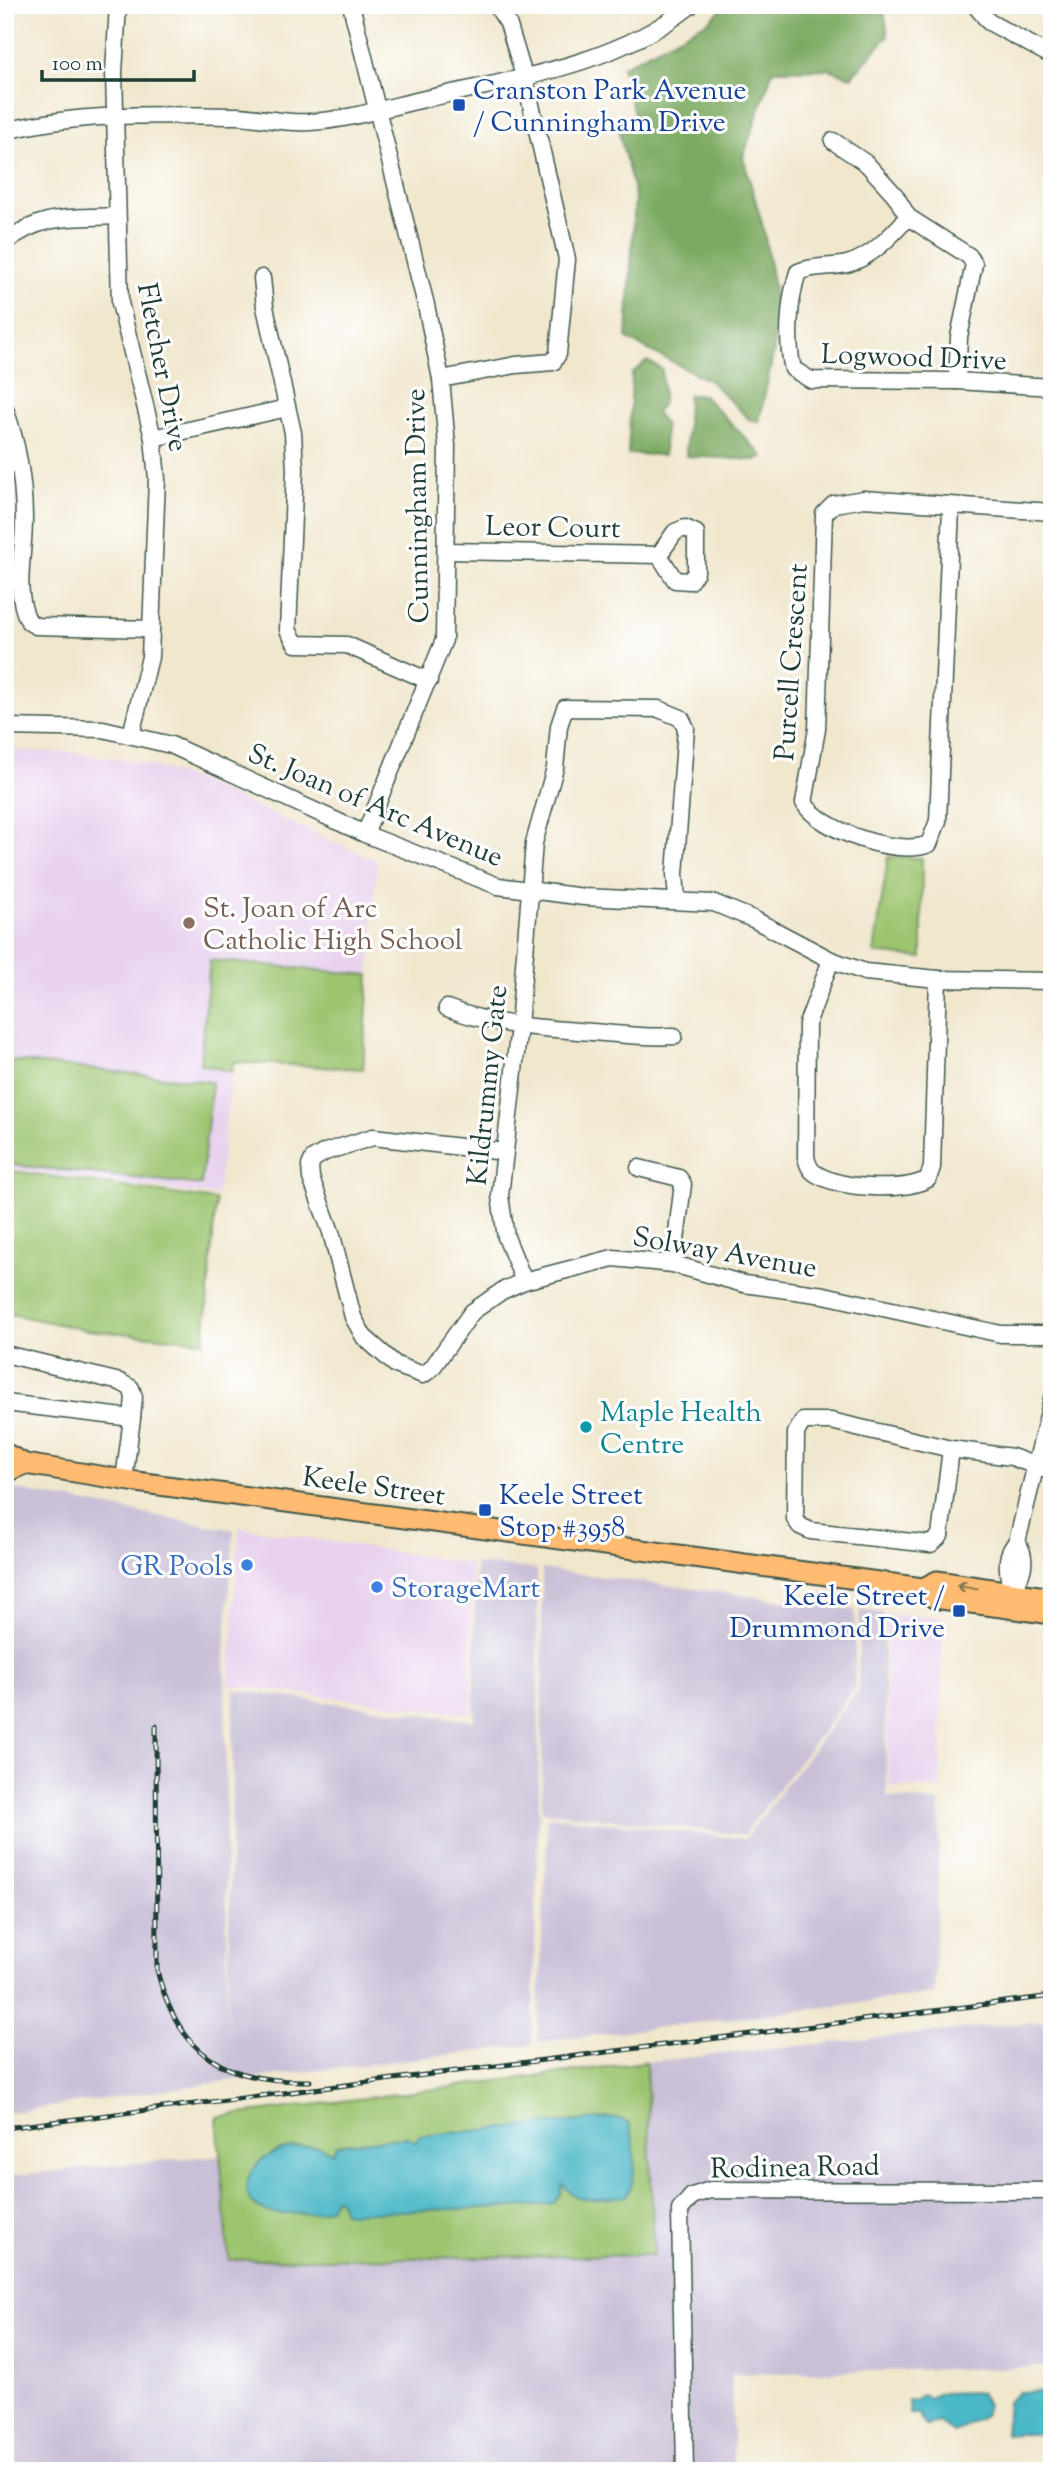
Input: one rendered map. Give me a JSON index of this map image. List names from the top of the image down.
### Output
{
  "streets": {
    "main road": ["Keele Street"],
    "street": [
      "Logwood Drive",
      "Fletcher Drive",
      "Cunningham Drive",
      "Leor Court",
      "Purcell Crescent",
      "St. Joan of Arc Avenue",
      "Kildrummy Gate",
      "Solway Avenue",
      "Rodinea Road"
    ]
  },
  "crossings": [
    ["Fletcher Drive", "St. Joan of Arc Avenue"],
    ["Cunningham Drive", "Leor Court"],
    ["Cunningham Drive", "St. Joan of Arc Avenue"],
    ["St. Joan of Arc Avenue", "Kildrummy Gate"],
    ["Kildrummy Gate", "Solway Avenue"]
  ],
  "places": {
    "transit": ["Cranston Park Avenue / Cunningham Drive", "Keele Street Stop #3958", "Keele Street / Drummond Drive"],
    "other": [
      "St. Joan of Arc Catholic High School",
      "Maple Health Centre",
      "GR Pools",
      "StorageMart"
    ]
  },
  "scale_bar": "100 m"
}
